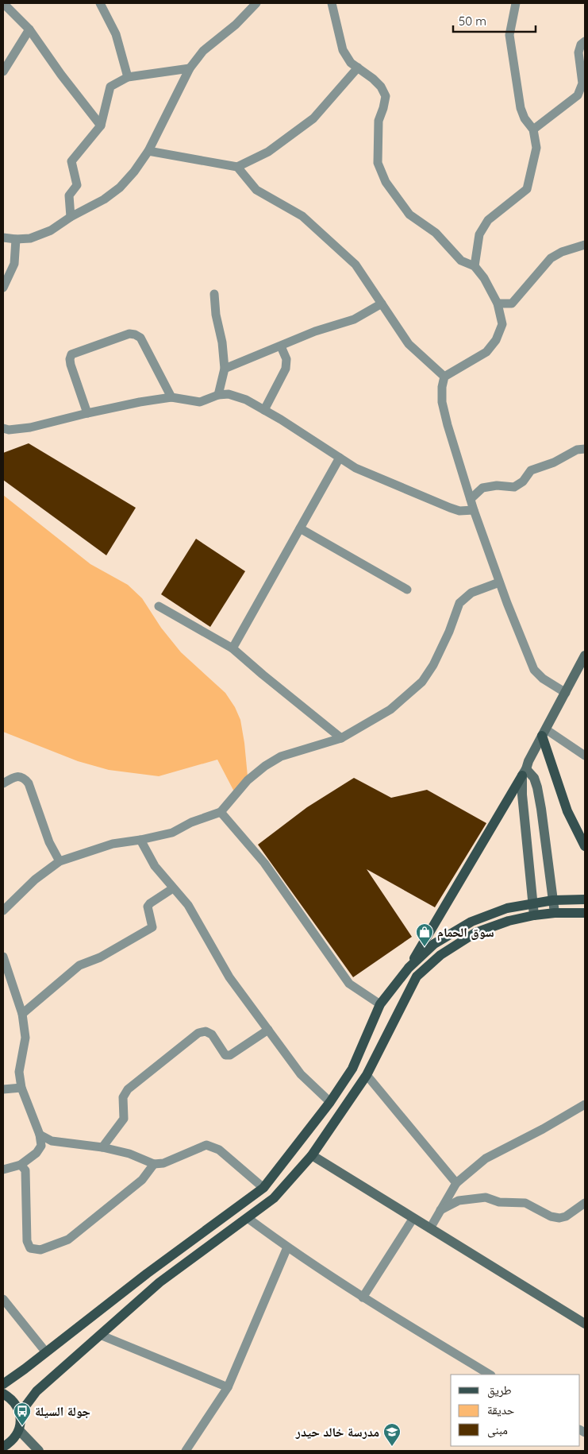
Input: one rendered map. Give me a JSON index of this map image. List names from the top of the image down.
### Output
{
  "places": {
    "shop": ["سوق الحمام"],
    "bus stop": ["جولة السيلة"],
    "school or university": ["مدرسة خالد حيدر"]
  },
  "legend": ["طريق", "حديقة", "مبنى"],
  "scale_bar": "50 m"
}
